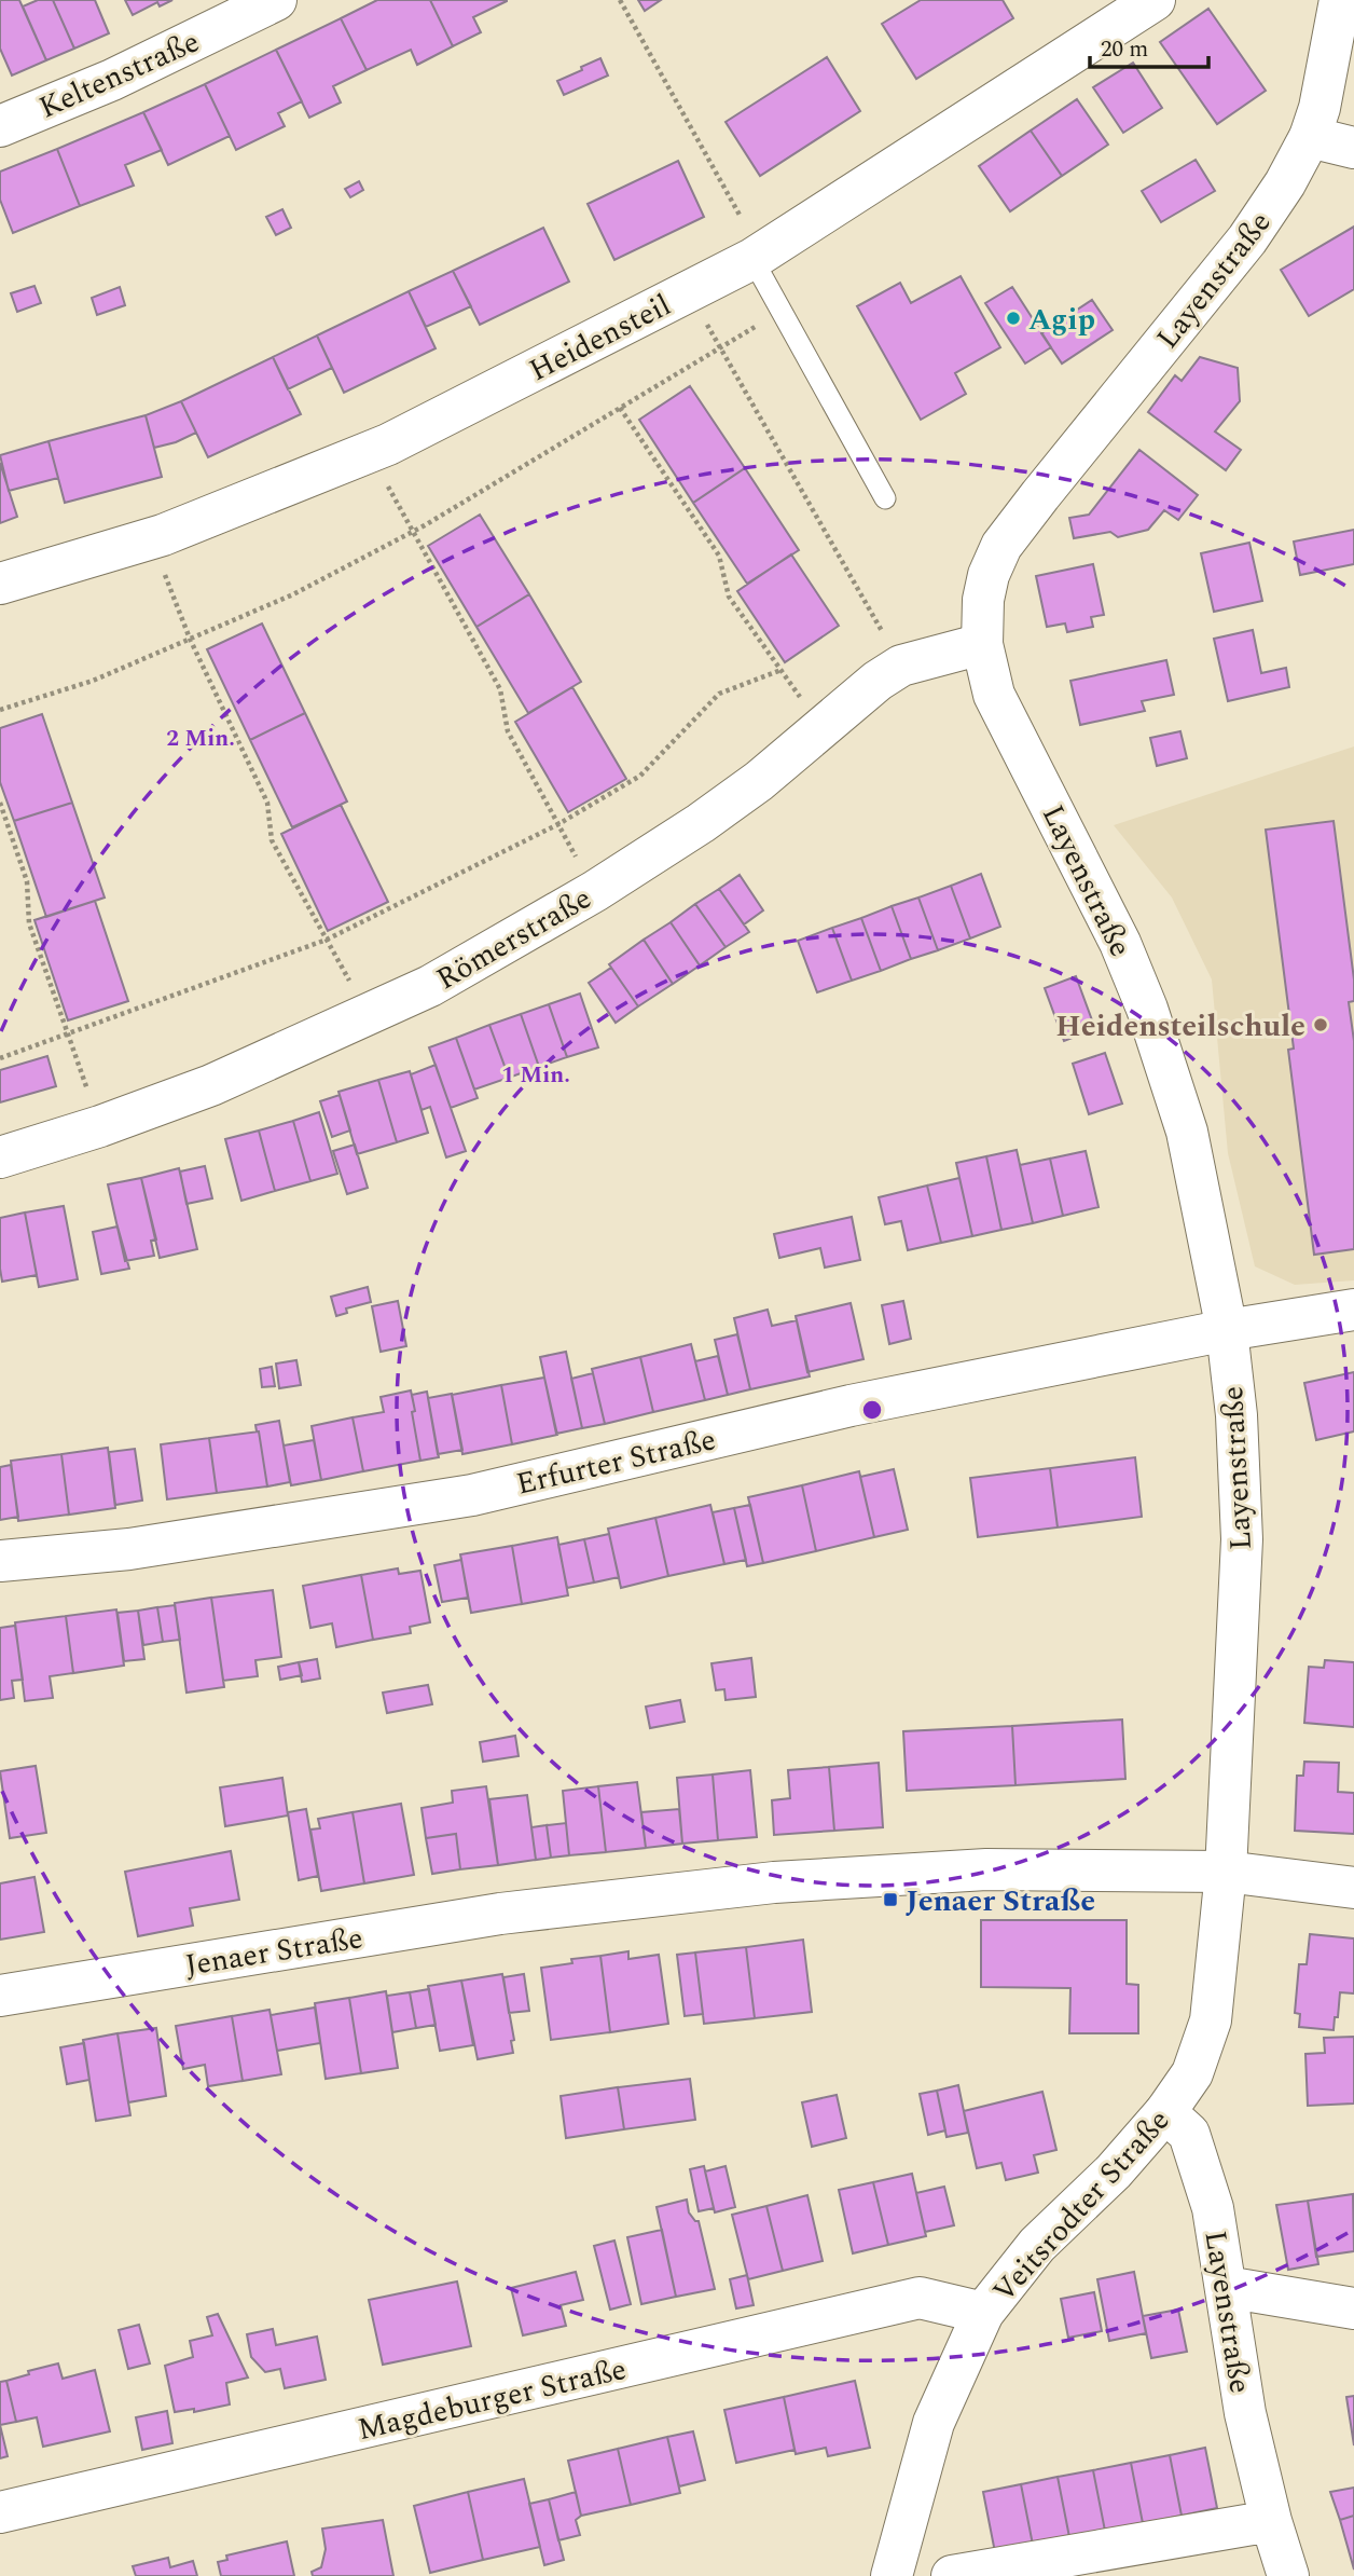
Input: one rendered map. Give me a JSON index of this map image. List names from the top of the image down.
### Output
{
  "streets": {
    "street": [
      "Keltenstraße",
      "Layenstraße",
      "Heidensteil",
      "Römerstraße",
      "Erfurter Straße",
      "Jenaer Straße",
      "Veitsrodter Straße",
      "Magdeburger Straße"
    ]
  },
  "crossings": [
    ["Layenstraße", "Römerstraße"],
    ["Layenstraße", "Erfurter Straße"],
    ["Layenstraße", "Jenaer Straße"],
    ["Layenstraße", "Veitsrodter Straße"],
    ["Jenaer Straße", "Veitsrodter Straße"],
    ["Veitsrodter Straße", "Magdeburger Straße"]
  ],
  "places": {
    "other": ["Agip", "Heidensteilschule"],
    "transit": ["Jenaer Straße"]
  },
  "scale_bar": "20 m",
  "rings": ["2 Min.", "1 Min."]
}
